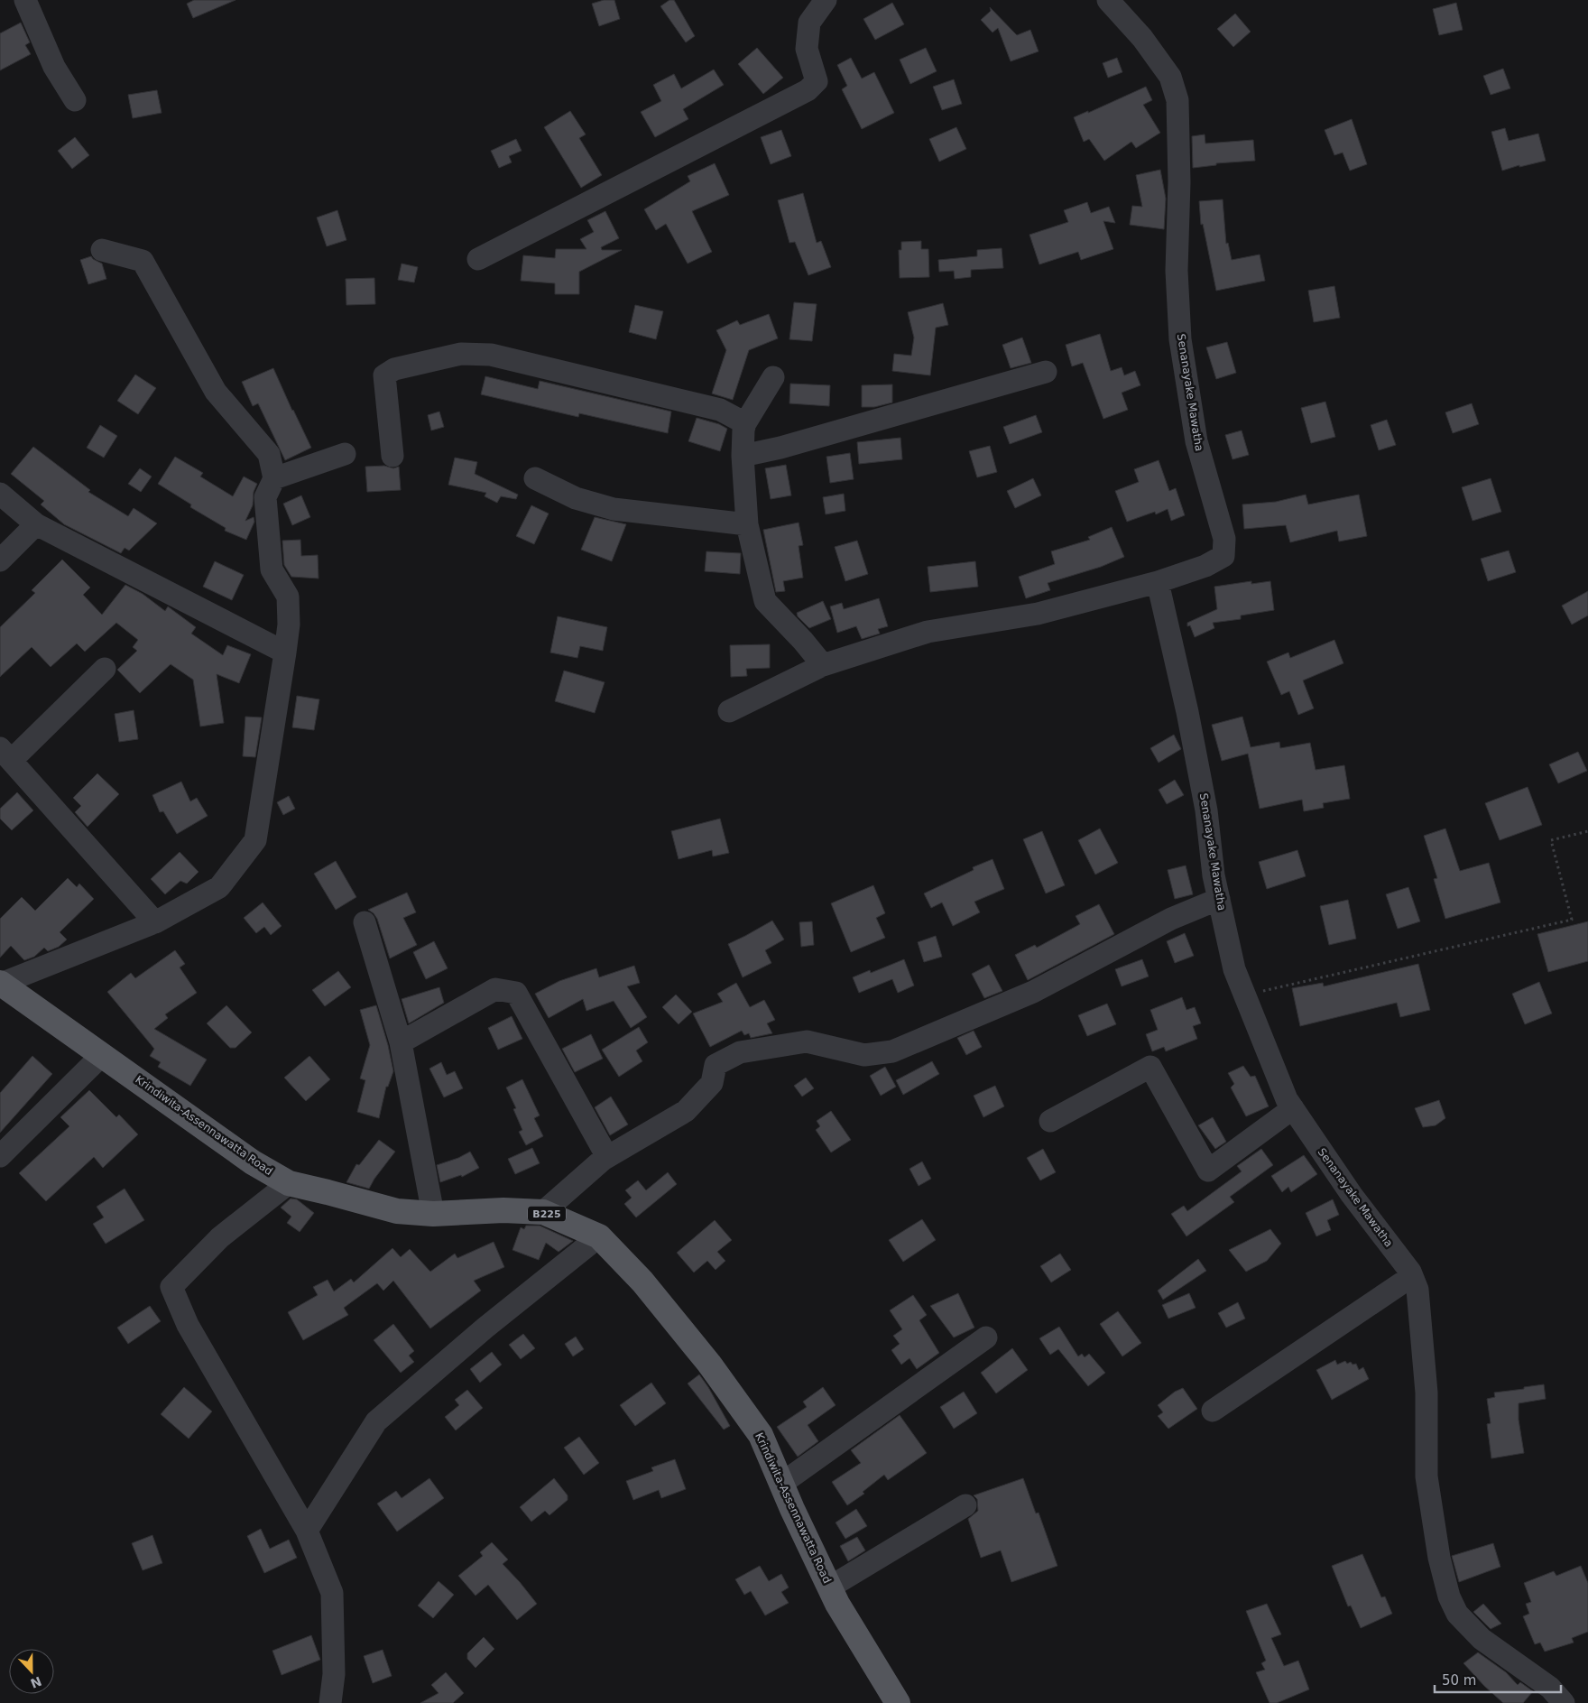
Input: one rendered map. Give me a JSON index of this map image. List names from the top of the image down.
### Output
{
  "streets": {
    "main road": ["Krindiwita-Assennawatta Road", "B225"],
    "street": ["Senanayake Mawatha"]
  },
  "scale_bar": "50 m",
  "north": "bottom"
}
